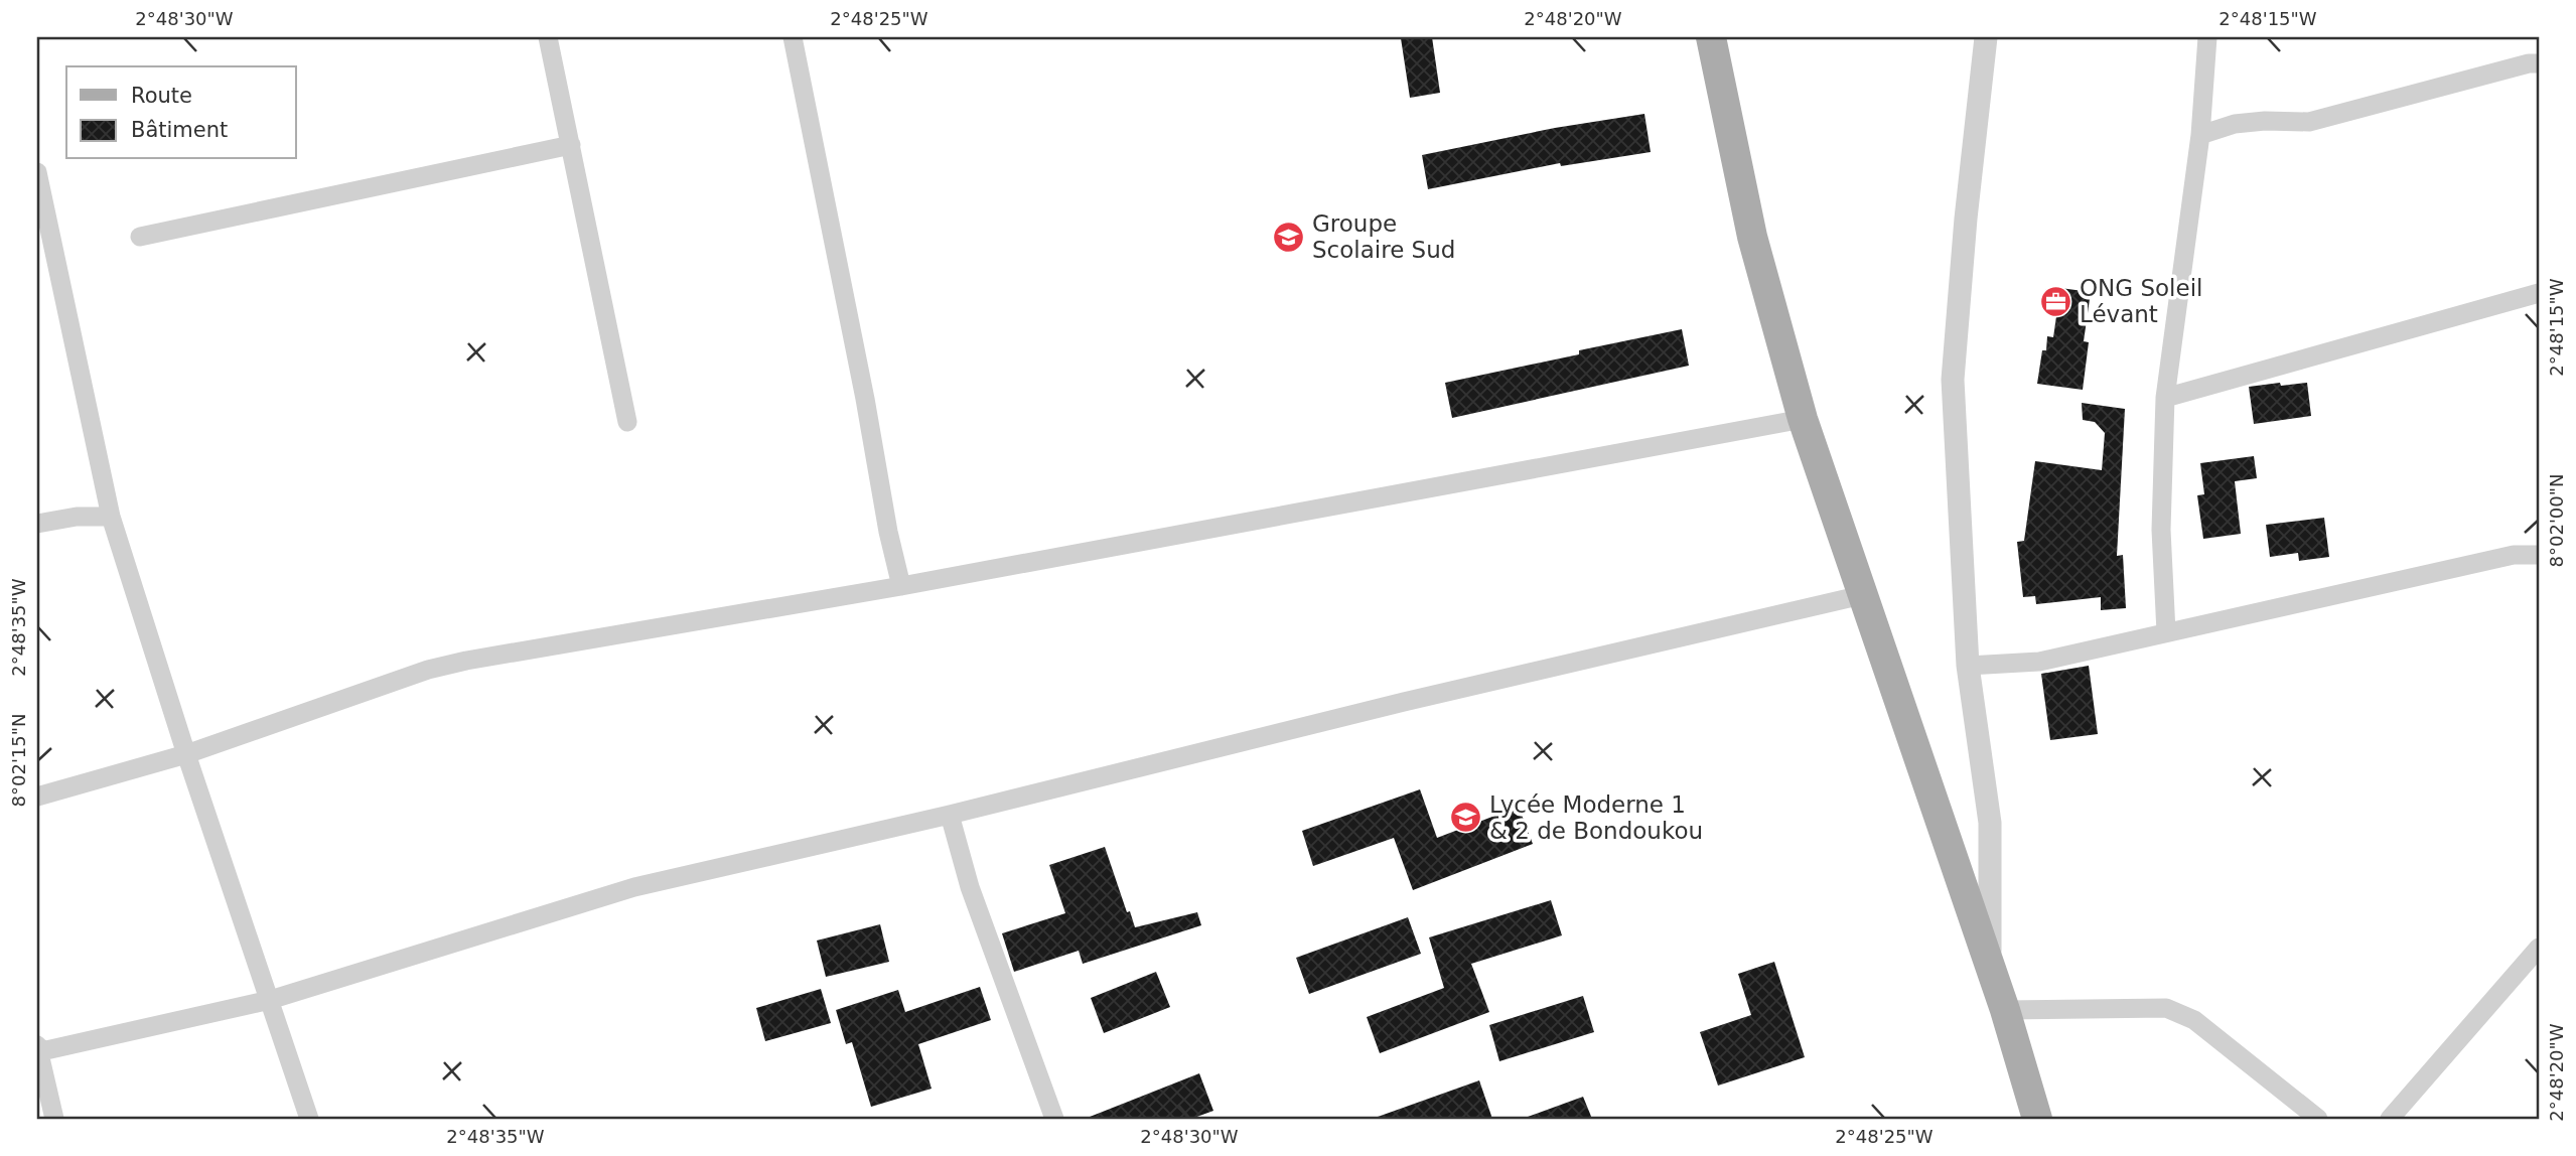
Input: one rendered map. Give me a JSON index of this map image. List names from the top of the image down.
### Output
{
  "places": {
    "school or university": ["Groupe Scolaire Sud", "Lycée Moderne 1 & 2 de Bondoukou"],
    "office": ["ONG Soleil Lévant"]
  },
  "legend": ["Route", "Bâtiment"],
  "coordinates": [
    "2°48'30\"W",
    "2°48'25\"W",
    "2°48'20\"W",
    "2°48'15\"W",
    "8°02'00\"N",
    "2°48'35\"W",
    "8°02'15\"N"
  ]
}
